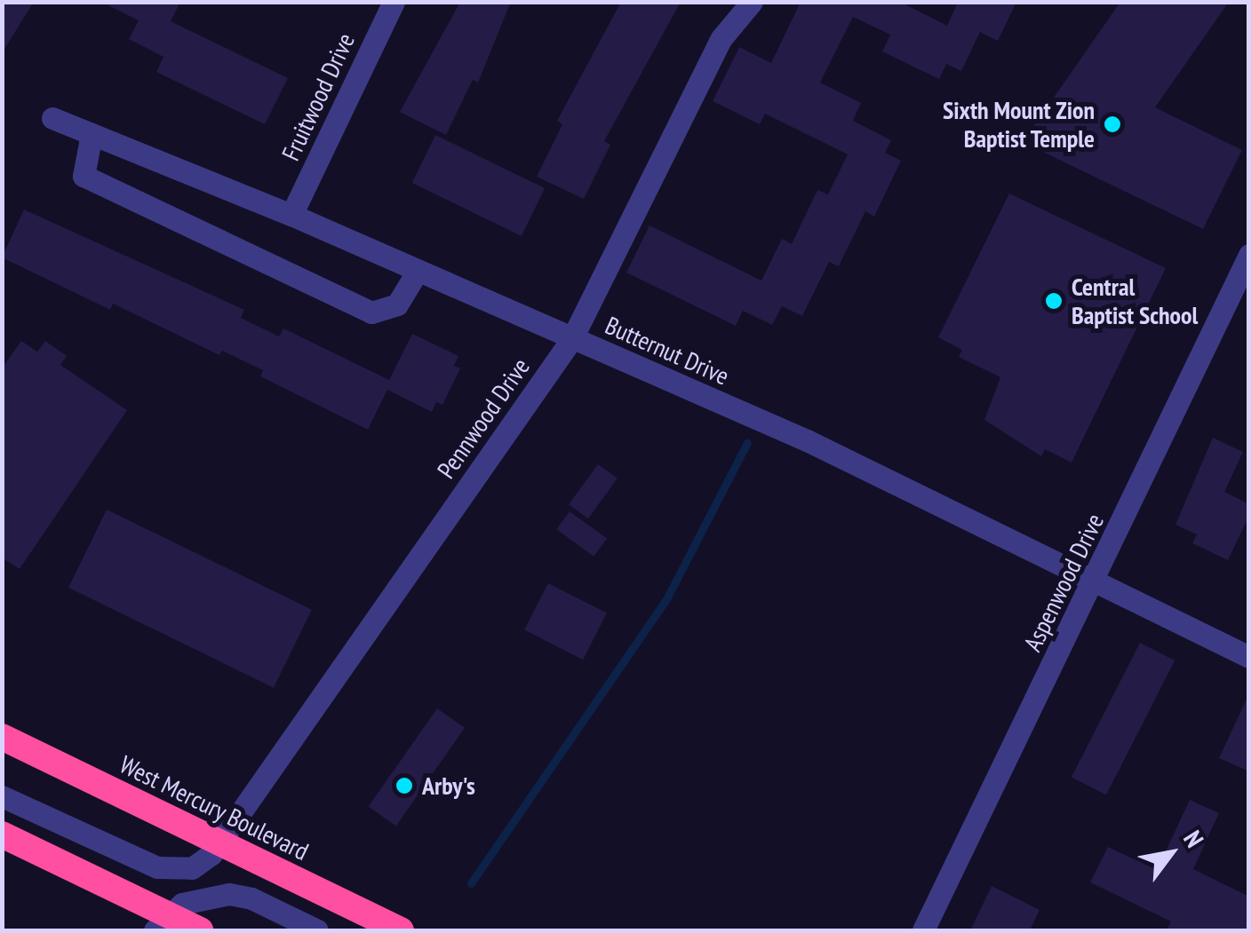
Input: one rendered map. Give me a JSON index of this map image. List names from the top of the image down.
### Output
{
  "streets": {
    "highway": ["West Mercury Boulevard"],
    "street": [
      "Fruitwood Drive",
      "Butternut Drive",
      "Pennwood Drive",
      "Aspenwood Drive"
    ]
  },
  "crossings": [
    ["Fruitwood Drive", "Butternut Drive"],
    ["Butternut Drive", "Pennwood Drive"],
    ["Butternut Drive", "Aspenwood Drive"],
    ["Pennwood Drive", "West Mercury Boulevard"]
  ],
  "places": ["Sixth Mount Zion Baptist Temple", "Central Baptist School", "Arby's"],
  "north": "top right"
}
